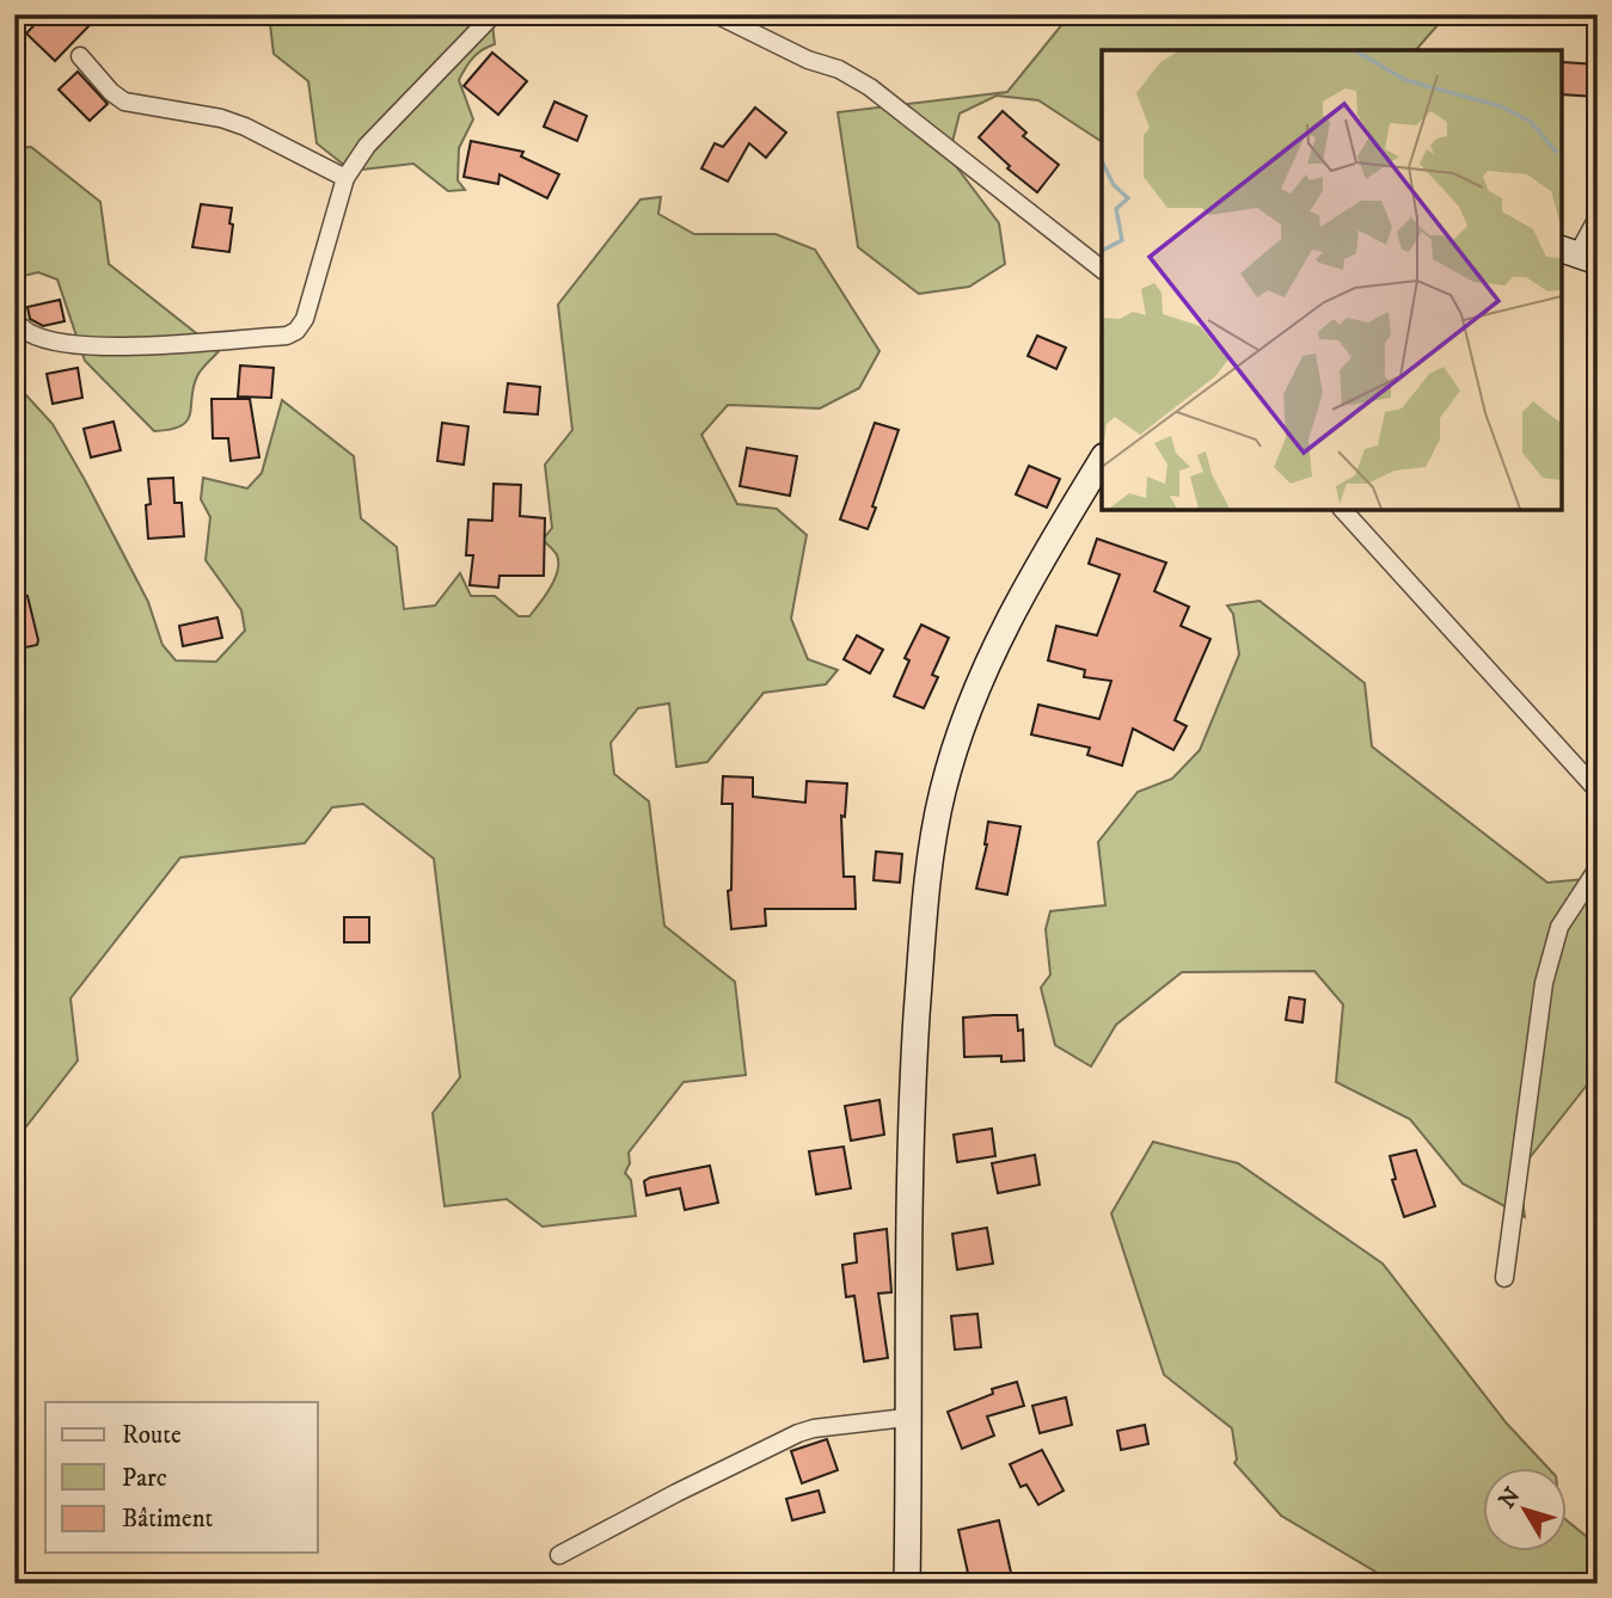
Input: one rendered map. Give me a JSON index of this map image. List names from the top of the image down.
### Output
{
  "legend": ["Route", "Parc", "Bâtiment"],
  "north": "top left"
}
